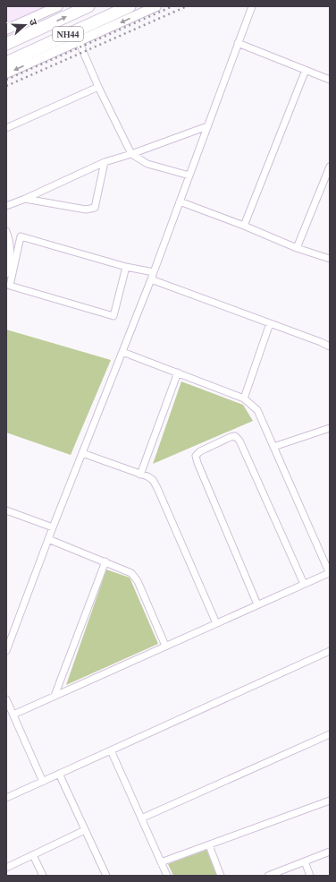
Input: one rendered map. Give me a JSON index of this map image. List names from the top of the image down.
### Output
{
  "streets": {
    "highway": ["NH44"]
  },
  "north": "right"
}
